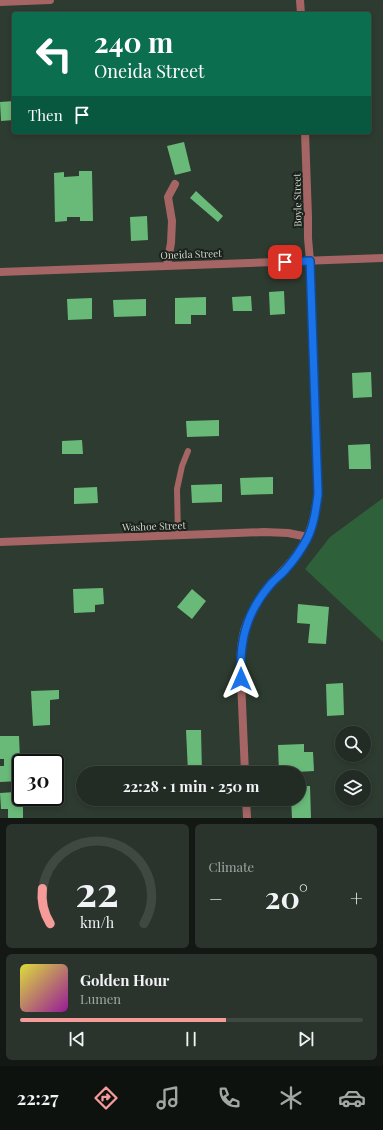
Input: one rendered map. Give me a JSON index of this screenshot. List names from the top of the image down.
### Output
{
  "streets": {
    "street": ["Boyle Street", "Oneida Street", "Washoe Street"]
  },
  "crossings": [
    ["Boyle Street", "Oneida Street"],
    ["Boyle Street", "Washoe Street"]
  ],
  "page": {
    "turn": ["240 m", "Oneida Street"],
    "then": "Then",
    "limit": "30",
    "trip": "22:28 · 1 min · 250 m",
    "tile": "Climate",
    "heat": ["−", "20°", "+"],
    "song": ["Golden Hour", "Lumen"],
    "tabs": "22:27",
    "gauge": ["22", "km/h"]
  }
}
